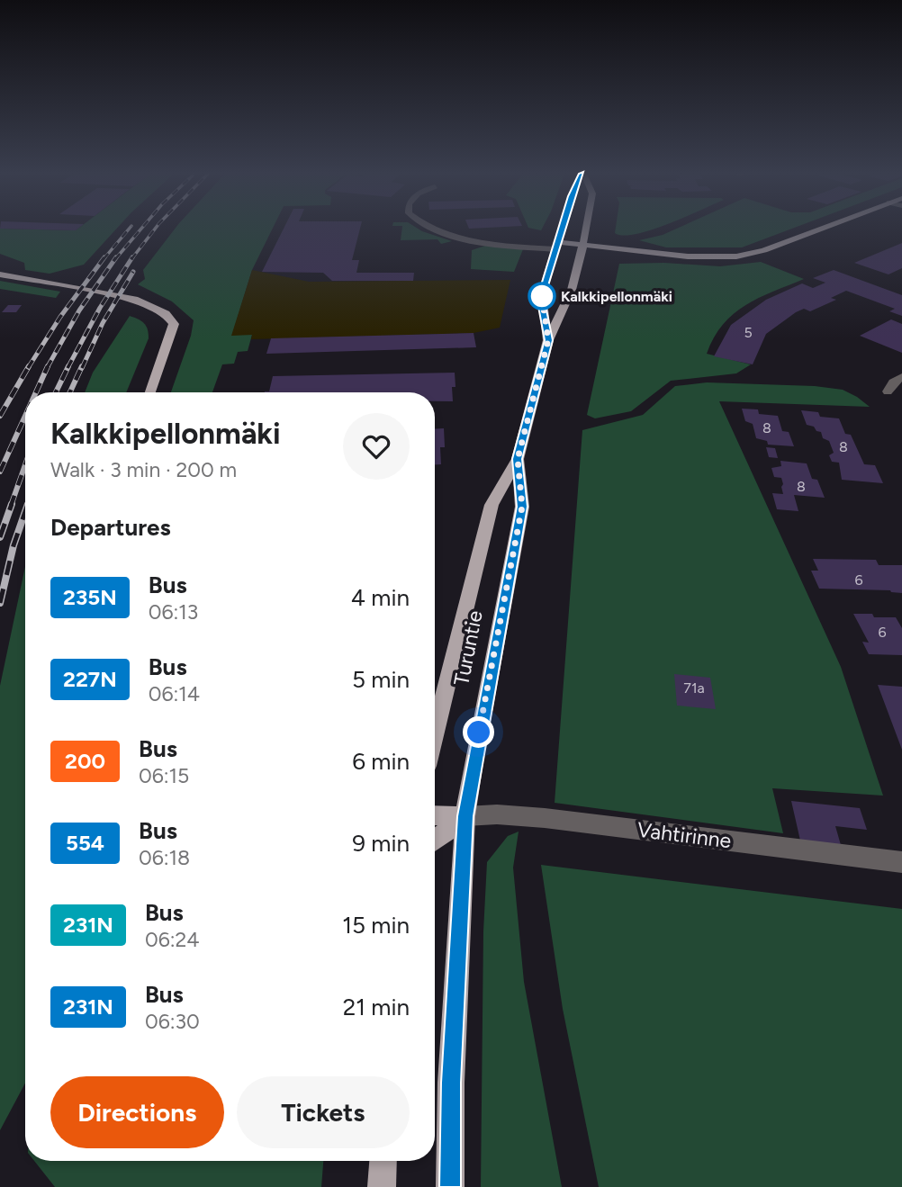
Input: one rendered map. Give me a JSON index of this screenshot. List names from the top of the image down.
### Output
{
  "streets": {
    "main road": ["Turuntie"],
    "street": ["Vahtirinne"]
  },
  "crossings": [
    ["Turuntie", "Vahtirinne"]
  ],
  "places": ["Kalkkipellonmäki"],
  "lines": ["bus line 235N"],
  "house_numbers": [
    "5",
    "8",
    "8",
    "8",
    "6",
    "6",
    "71a"
  ],
  "page": {
    "heading": [
      ["Kalkkipellonmäki", "Walk · 3 min · 200 m"],
      "Departures"
    ],
    "list": [
      {
        "mark": "235N",
        "name": "Bus",
        "note": "06:13",
        "value": "4 min"
      },
      {
        "mark": "227N",
        "name": "Bus",
        "note": "06:14",
        "value": "5 min"
      },
      {
        "mark": "200",
        "name": "Bus",
        "note": "06:15",
        "value": "6 min"
      },
      {
        "mark": "554",
        "name": "Bus",
        "note": "06:18",
        "value": "9 min"
      },
      {
        "mark": "231N",
        "name": "Bus",
        "note": "06:24",
        "value": "15 min"
      },
      {
        "mark": "231N",
        "name": "Bus",
        "note": "06:30",
        "value": "21 min"
      }
    ],
    "buttons": ["Directions", "Tickets"]
  }
}
